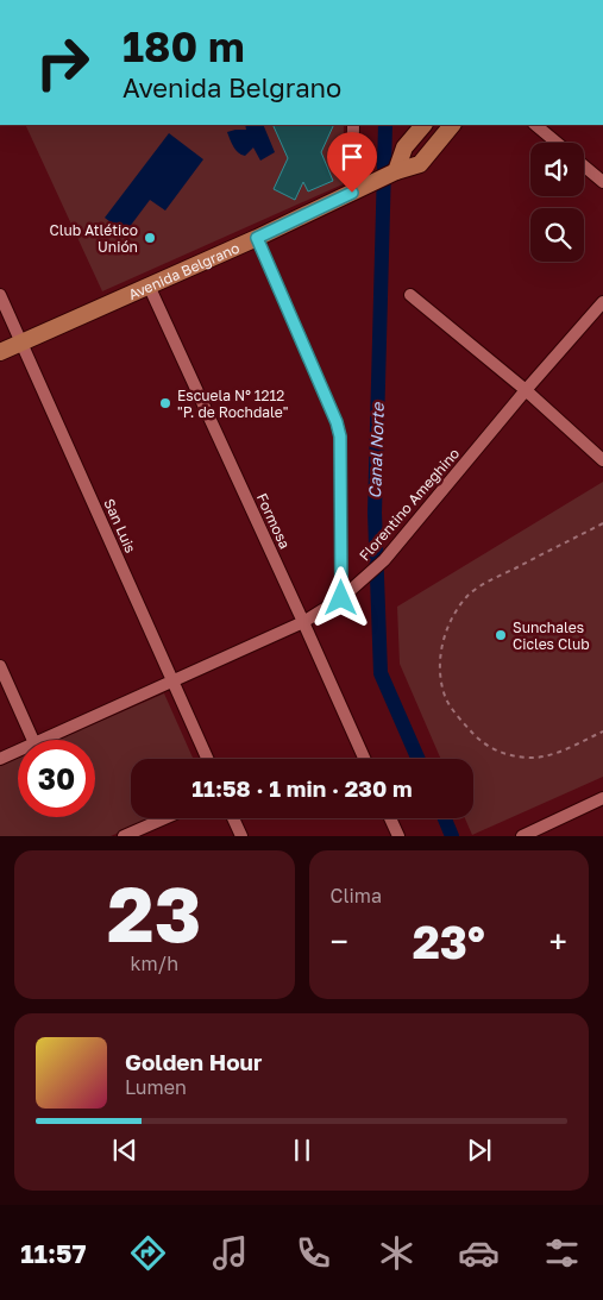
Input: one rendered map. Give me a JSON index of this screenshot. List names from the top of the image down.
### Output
{
  "streets": {
    "street": [
      "Avenida Belgrano",
      "Florentino Ameghino",
      "Formosa",
      "San Luis"
    ]
  },
  "crossings": [
    ["Avenida Belgrano", "Formosa"],
    ["Avenida Belgrano", "San Luis"],
    ["Florentino Ameghino", "Formosa"],
    ["Florentino Ameghino", "San Luis"]
  ],
  "water": ["Canal Norte"],
  "places": ["Club Atlético Unión", "Escuela Nº 1212 \"P. de Rochdale\"", "Sunchales Cicles Club"],
  "page": {
    "turn": ["180 m", "Avenida Belgrano"],
    "limit": "30",
    "trip": "11:58 · 1 min · 230 m",
    "tile": [
      ["23", "km/h"],
      "Clima"
    ],
    "heat": ["−", "23°", "+"],
    "song": ["Golden Hour", "Lumen"],
    "tabs": "11:57"
  }
}
